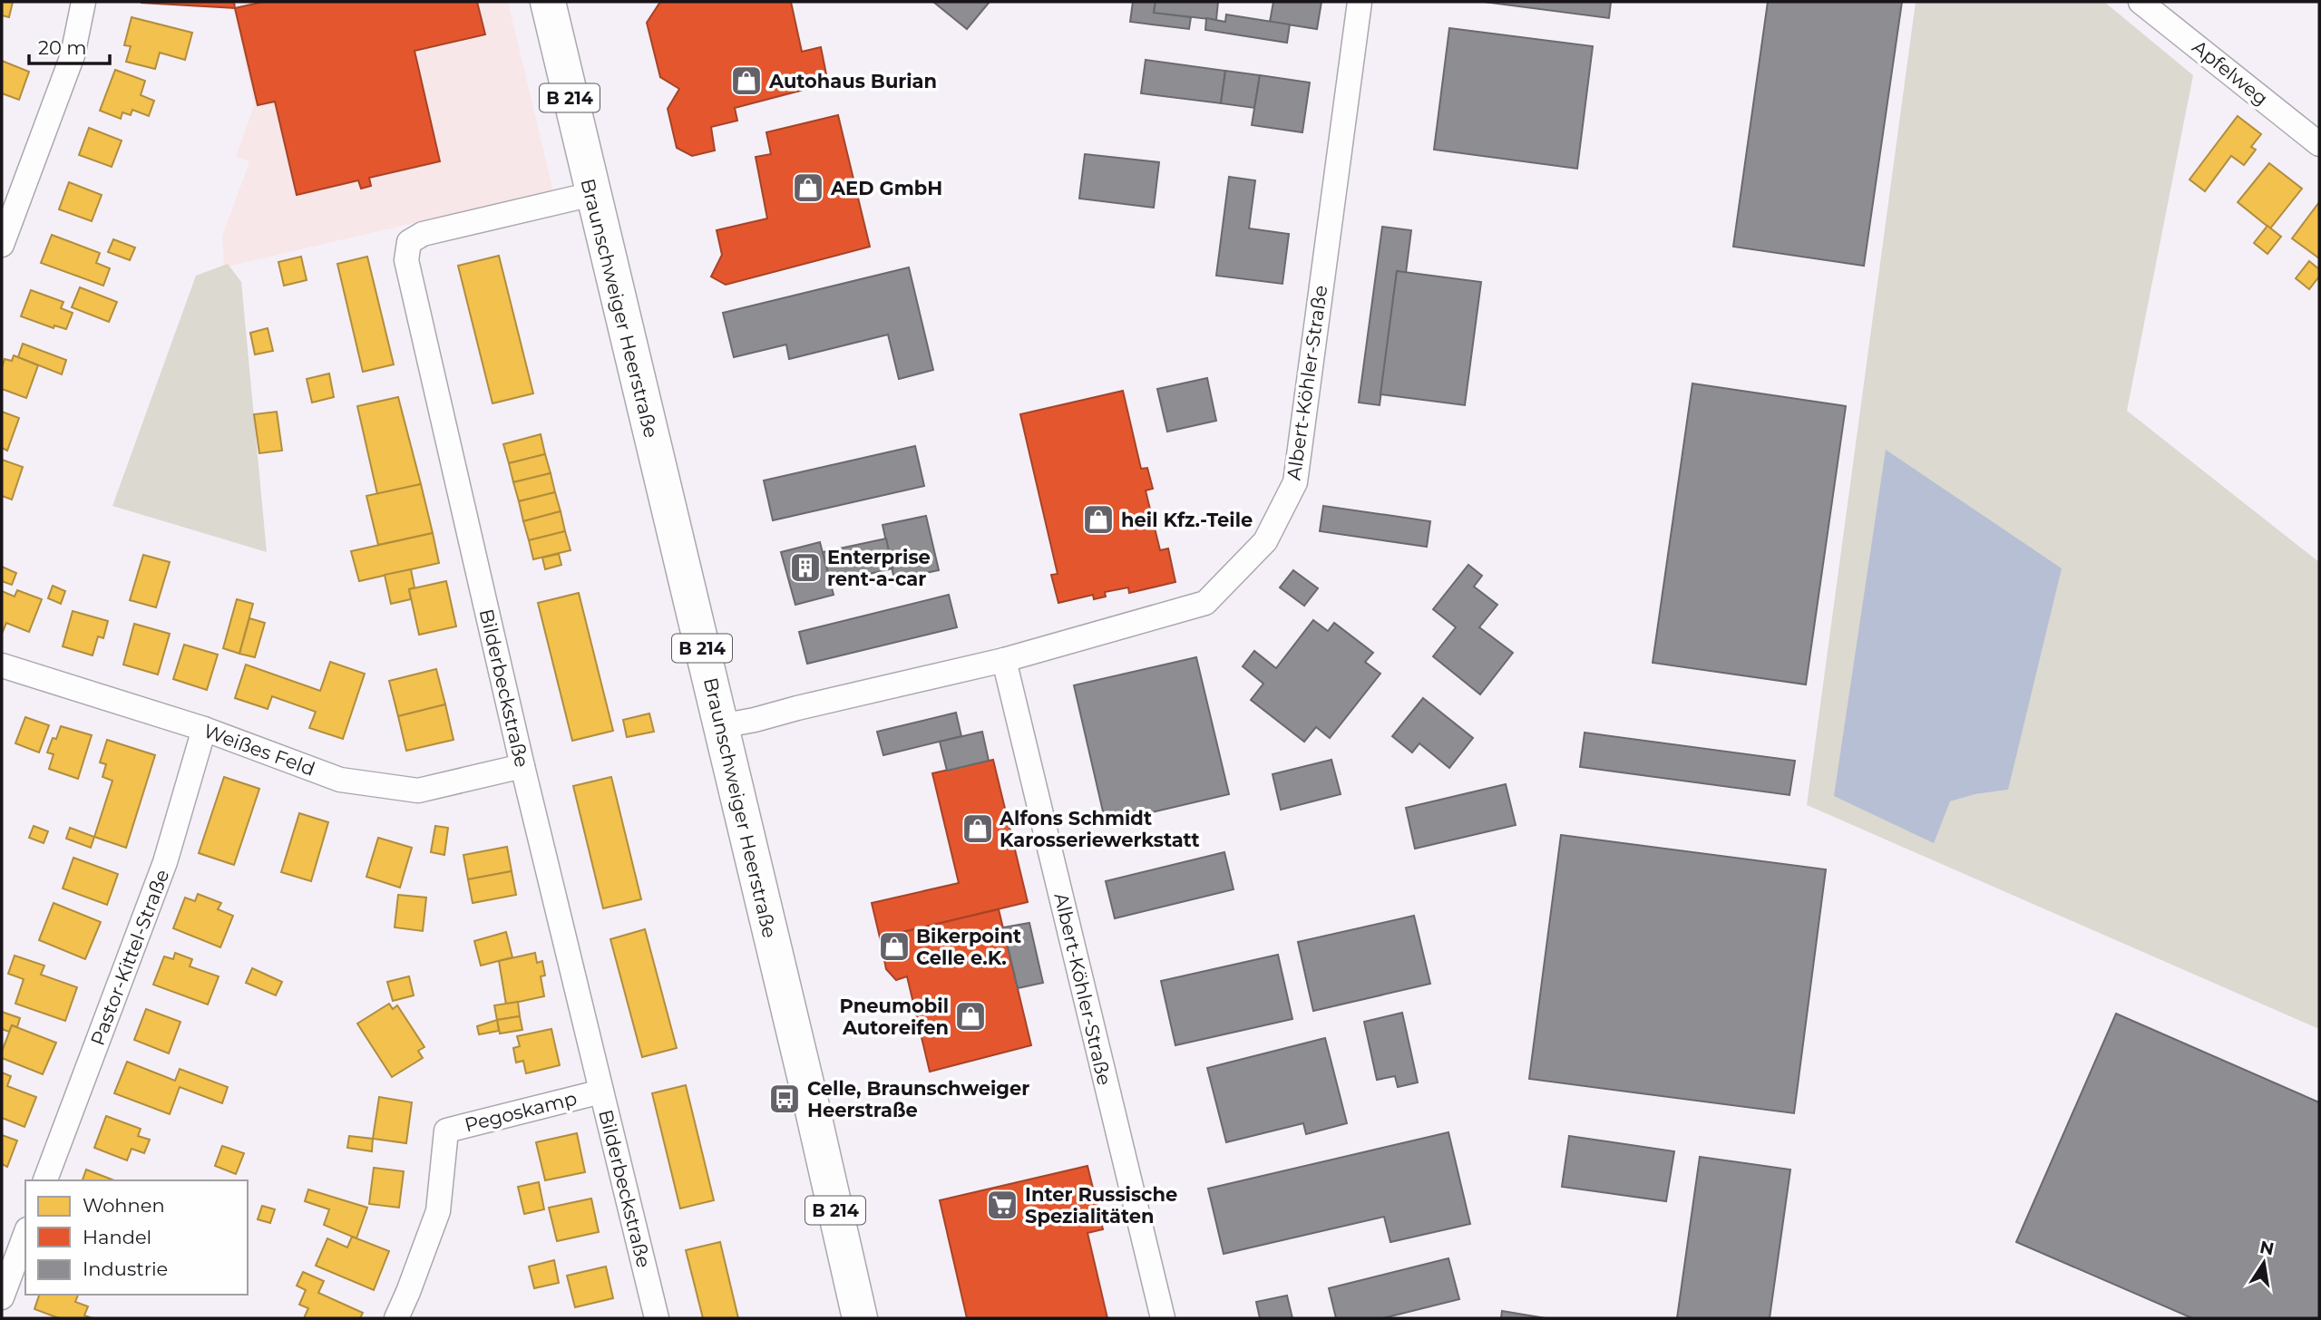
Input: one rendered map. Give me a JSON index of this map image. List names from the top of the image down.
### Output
{
  "streets": {
    "main road": ["B 214", "Braunschweiger Heerstraße"],
    "street": [
      "Apfelweg",
      "Albert-Köhler-Straße",
      "Bilderbeckstraße",
      "Weißes Feld",
      "Pastor-Kittel-Straße",
      "Pegoskamp"
    ]
  },
  "crossings": [
    ["Braunschweiger Heerstraße", "Albert-Köhler-Straße"],
    ["Braunschweiger Heerstraße", "Bilderbeckstraße"],
    ["Bilderbeckstraße", "Weißes Feld"],
    ["Bilderbeckstraße", "Pegoskamp"],
    ["Weißes Feld", "Pastor-Kittel-Straße"]
  ],
  "places": {
    "shop": [
      "Autohaus Burian",
      "AED GmbH",
      "heil Kfz.-Teile",
      "Alfons Schmidt Karosseriewerkstatt",
      "Bikerpoint Celle e.K.",
      "Pneumobil Autoreifen"
    ],
    "building": ["Enterprise rent-a-car"],
    "bus stop": ["Celle, Braunschweiger Heerstraße"],
    "supermarket": ["Inter Russische Spezialitäten"]
  },
  "legend": ["Wohnen", "Handel", "Industrie"],
  "scale_bar": "20 m",
  "north": "top"
}
